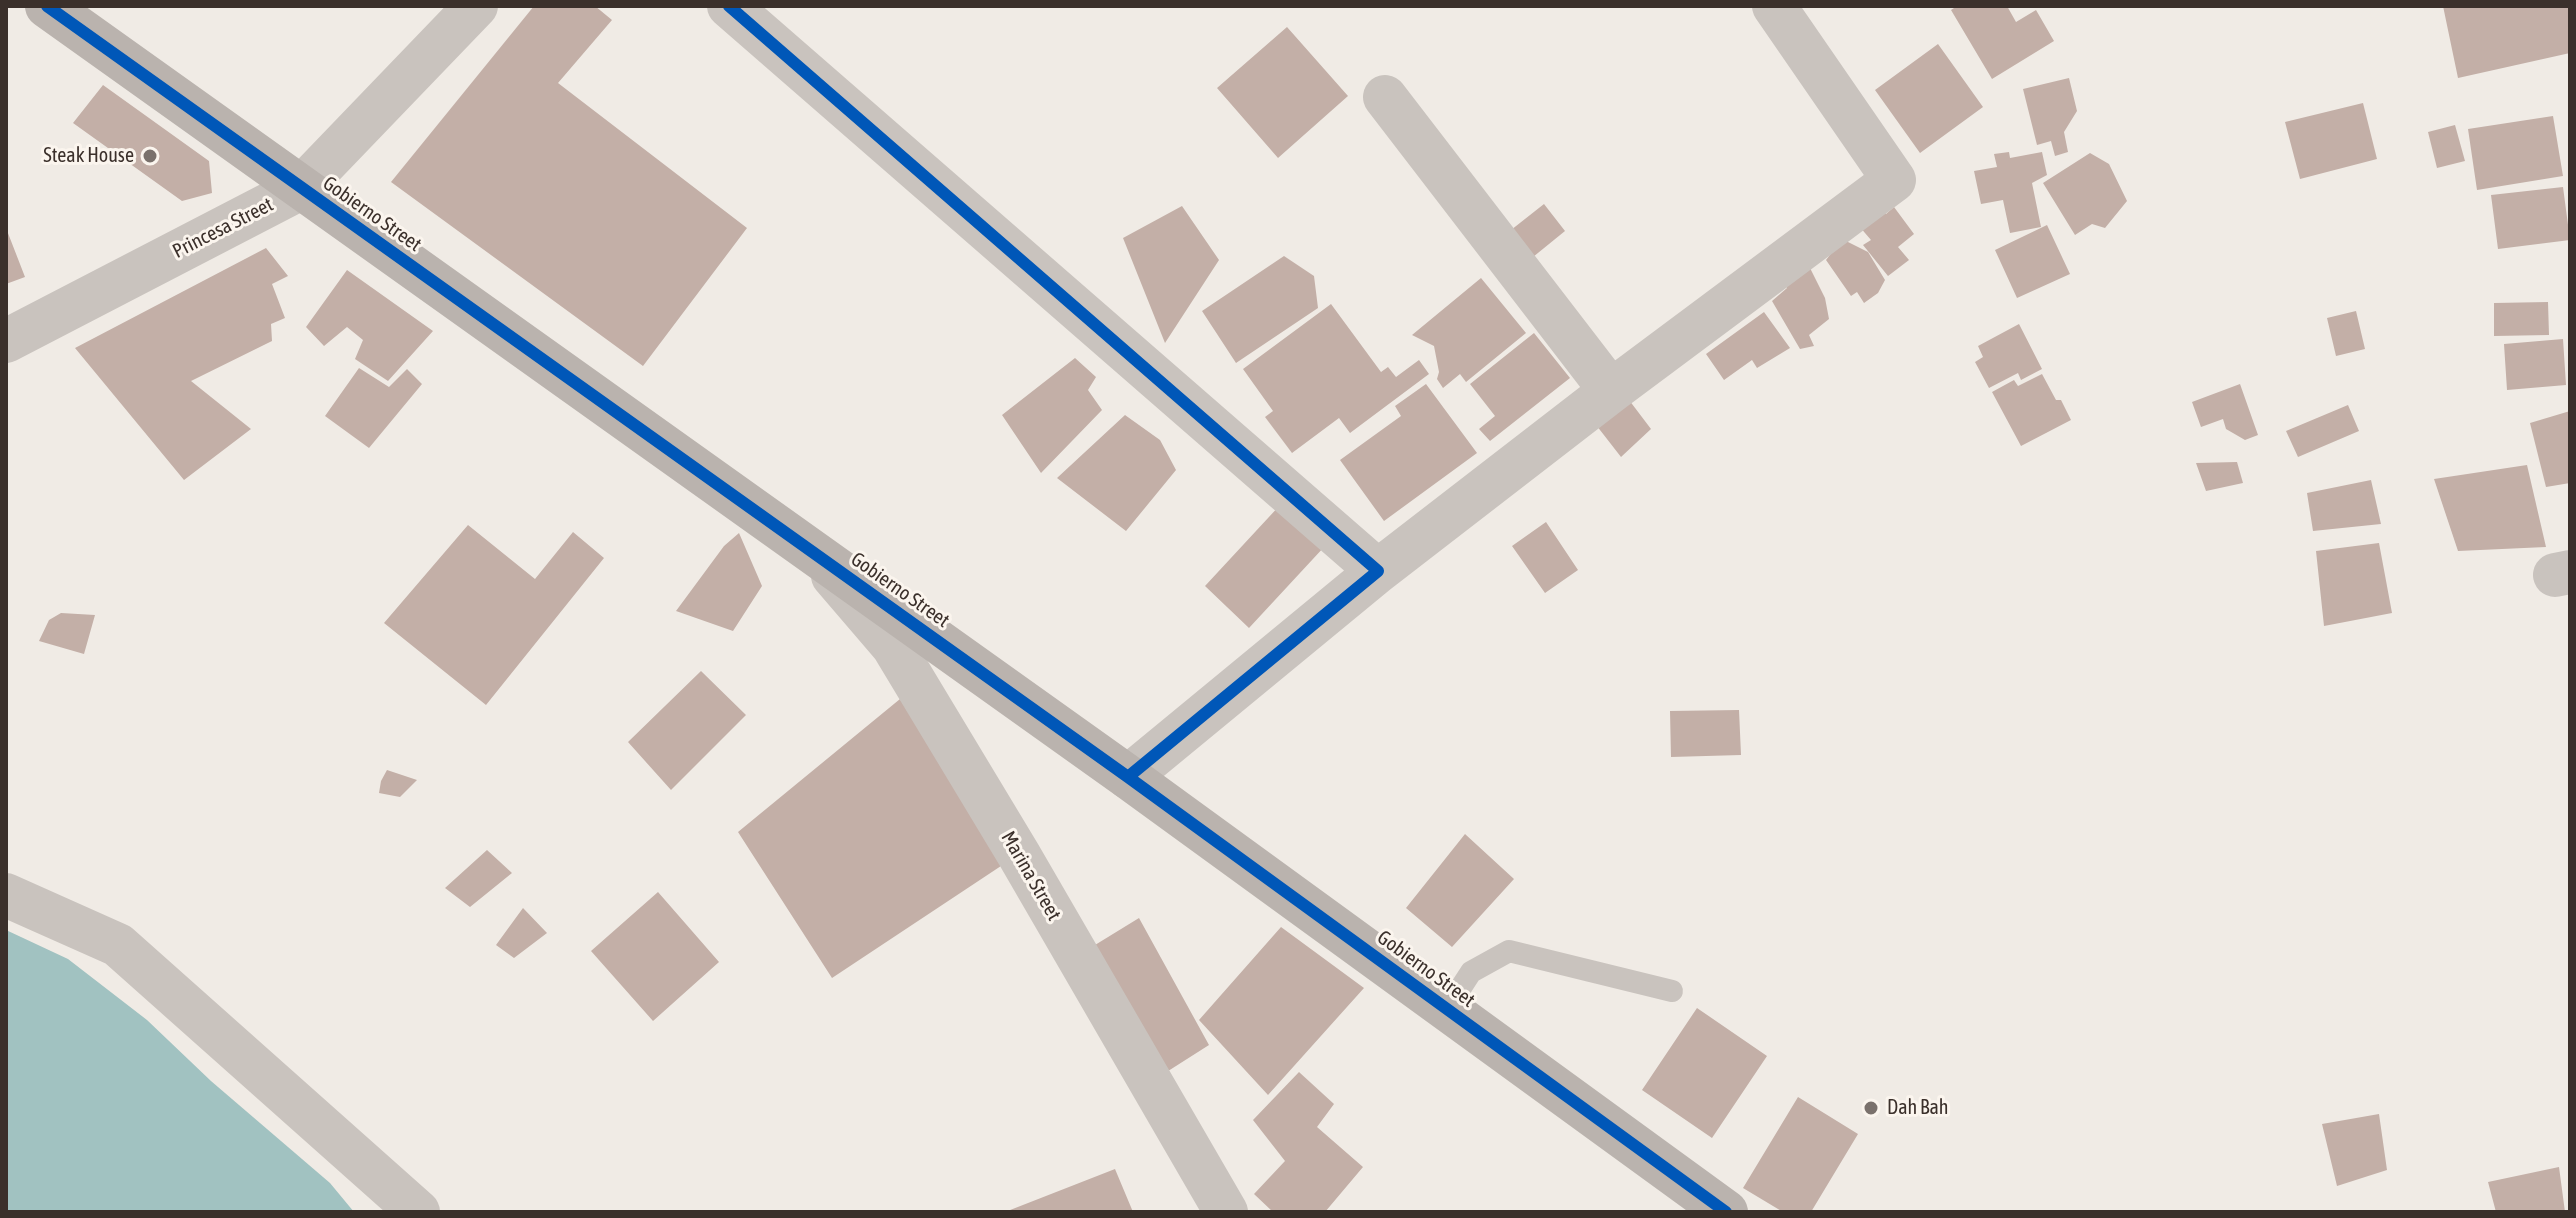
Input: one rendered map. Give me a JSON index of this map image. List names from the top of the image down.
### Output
{
  "streets": {
    "street": ["Gobierno Street", "Princesa Street", "Marina Street"]
  },
  "crossings": [
    ["Gobierno Street", "Princesa Street"],
    ["Gobierno Street", "Marina Street"]
  ],
  "places": ["Steak House", "Dah Bah"]
}
